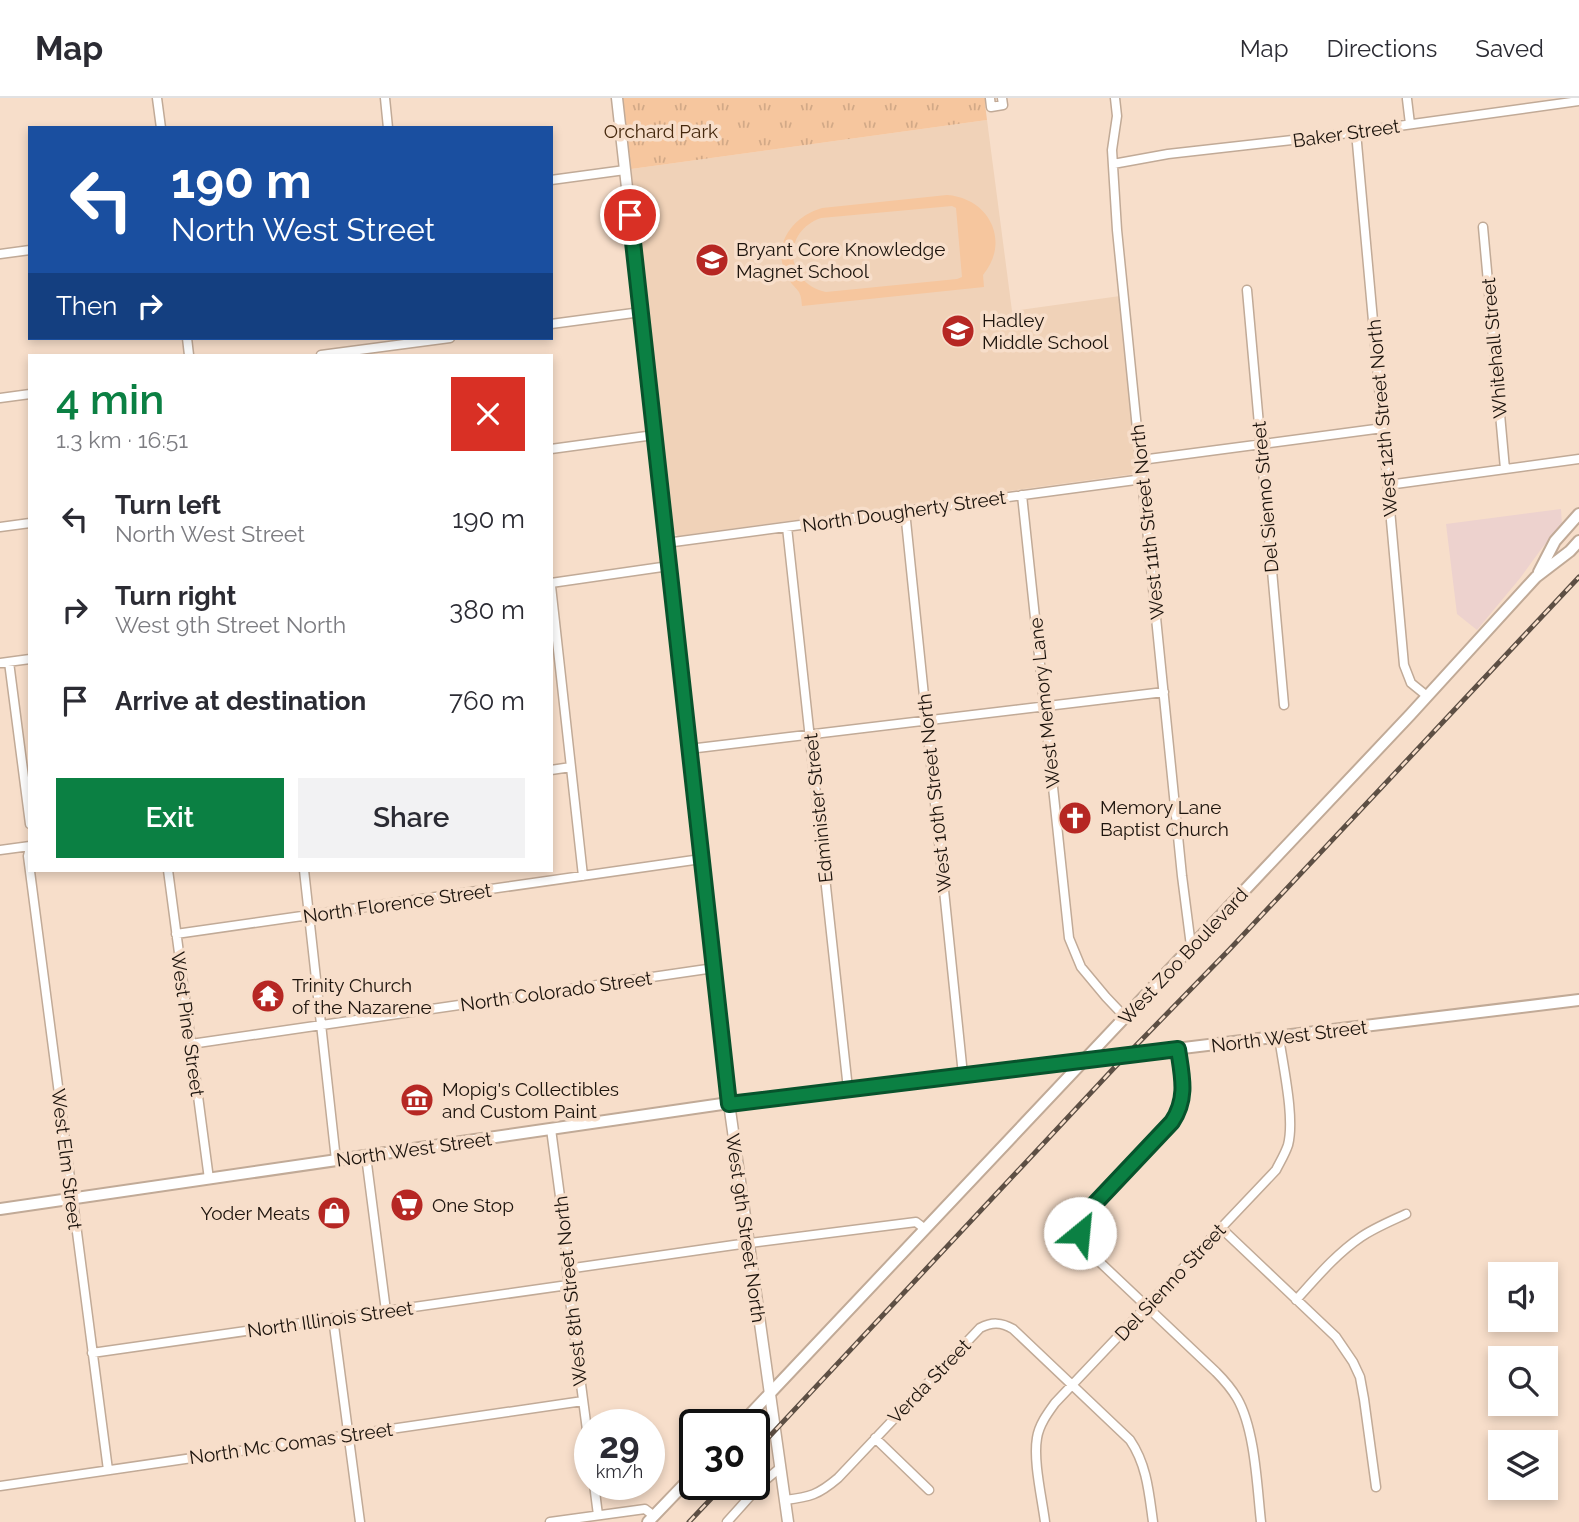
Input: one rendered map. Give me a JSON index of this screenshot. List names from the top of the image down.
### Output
{
  "streets": {
    "main road": ["West Zoo Boulevard", "North West Street"],
    "street": [
      "Baker Street",
      "Whitehall Street",
      "West 12th Street North",
      "Del Sienno Street",
      "North Dougherty Street",
      "West 11th Street North",
      "West Memory Lane",
      "West 10th Street North",
      "Edminister Street",
      "North Florence Street",
      "North Colorado Street",
      "West Pine Street",
      "West Elm Street",
      "West 9th Street North",
      "West 8th Street North",
      "North Illinois Street",
      "Verda Street",
      "North Mc Comas Street"
    ]
  },
  "crossings": [
    ["Baker Street", "West 12th Street North"],
    ["Baker Street", "West 11th Street North"],
    ["West 12th Street North", "West Zoo Boulevard"],
    ["Del Sienno Street", "North West Street"],
    ["Del Sienno Street", "Verda Street"],
    ["North Dougherty Street", "West 11th Street North"],
    ["North Dougherty Street", "West Memory Lane"],
    ["North Dougherty Street", "West 10th Street North"],
    ["North Dougherty Street", "Edminister Street"],
    ["North Dougherty Street", "West 9th Street North"],
    ["West 11th Street North", "West Zoo Boulevard"],
    ["West Memory Lane", "West Zoo Boulevard"],
    ["West 10th Street North", "North West Street"],
    ["Edminister Street", "North West Street"],
    ["North Florence Street", "West Pine Street"],
    ["North Florence Street", "West 9th Street North"],
    ["West Zoo Boulevard", "North West Street"],
    ["West Zoo Boulevard", "West 9th Street North"],
    ["North Colorado Street", "West Pine Street"],
    ["North Colorado Street", "West 9th Street North"],
    ["West Pine Street", "North West Street"],
    ["North West Street", "West Elm Street"],
    ["North West Street", "West 9th Street North"],
    ["North West Street", "West 8th Street North"],
    ["West Elm Street", "North Illinois Street"],
    ["West Elm Street", "North Mc Comas Street"],
    ["West 9th Street North", "Verda Street"],
    ["West 8th Street North", "North Illinois Street"],
    ["West 8th Street North", "North Mc Comas Street"]
  ],
  "parks": ["Orchard Park"],
  "places": {
    "school or university": ["Bryant Core Knowledge Magnet School", "Hadley Middle School"],
    "church": ["Memory Lane Baptist Church"],
    "temple": ["Trinity Church of the Nazarene"],
    "museum": ["Mopig's Collectibles and Custom Paint"],
    "supermarket": ["One Stop"],
    "shop": ["Yoder Meats"]
  },
  "page": {
    "header": "Map",
    "nav": ["Map", "Directions", "Saved"],
    "turn": ["190 m", "North West Street"],
    "then": "Then",
    "heading": ["4 min", "1.3 km · 16:51"],
    "list": [
      {
        "name": "Turn left",
        "note": "North West Street",
        "value": "190 m"
      },
      {
        "name": "Turn right",
        "note": "West 9th Street North",
        "value": "380 m"
      },
      {
        "name": "Arrive at destination",
        "value": "760 m"
      }
    ],
    "buttons": ["Exit", "Share"],
    "speed": "29 km/h",
    "limit": "30"
  }
}
